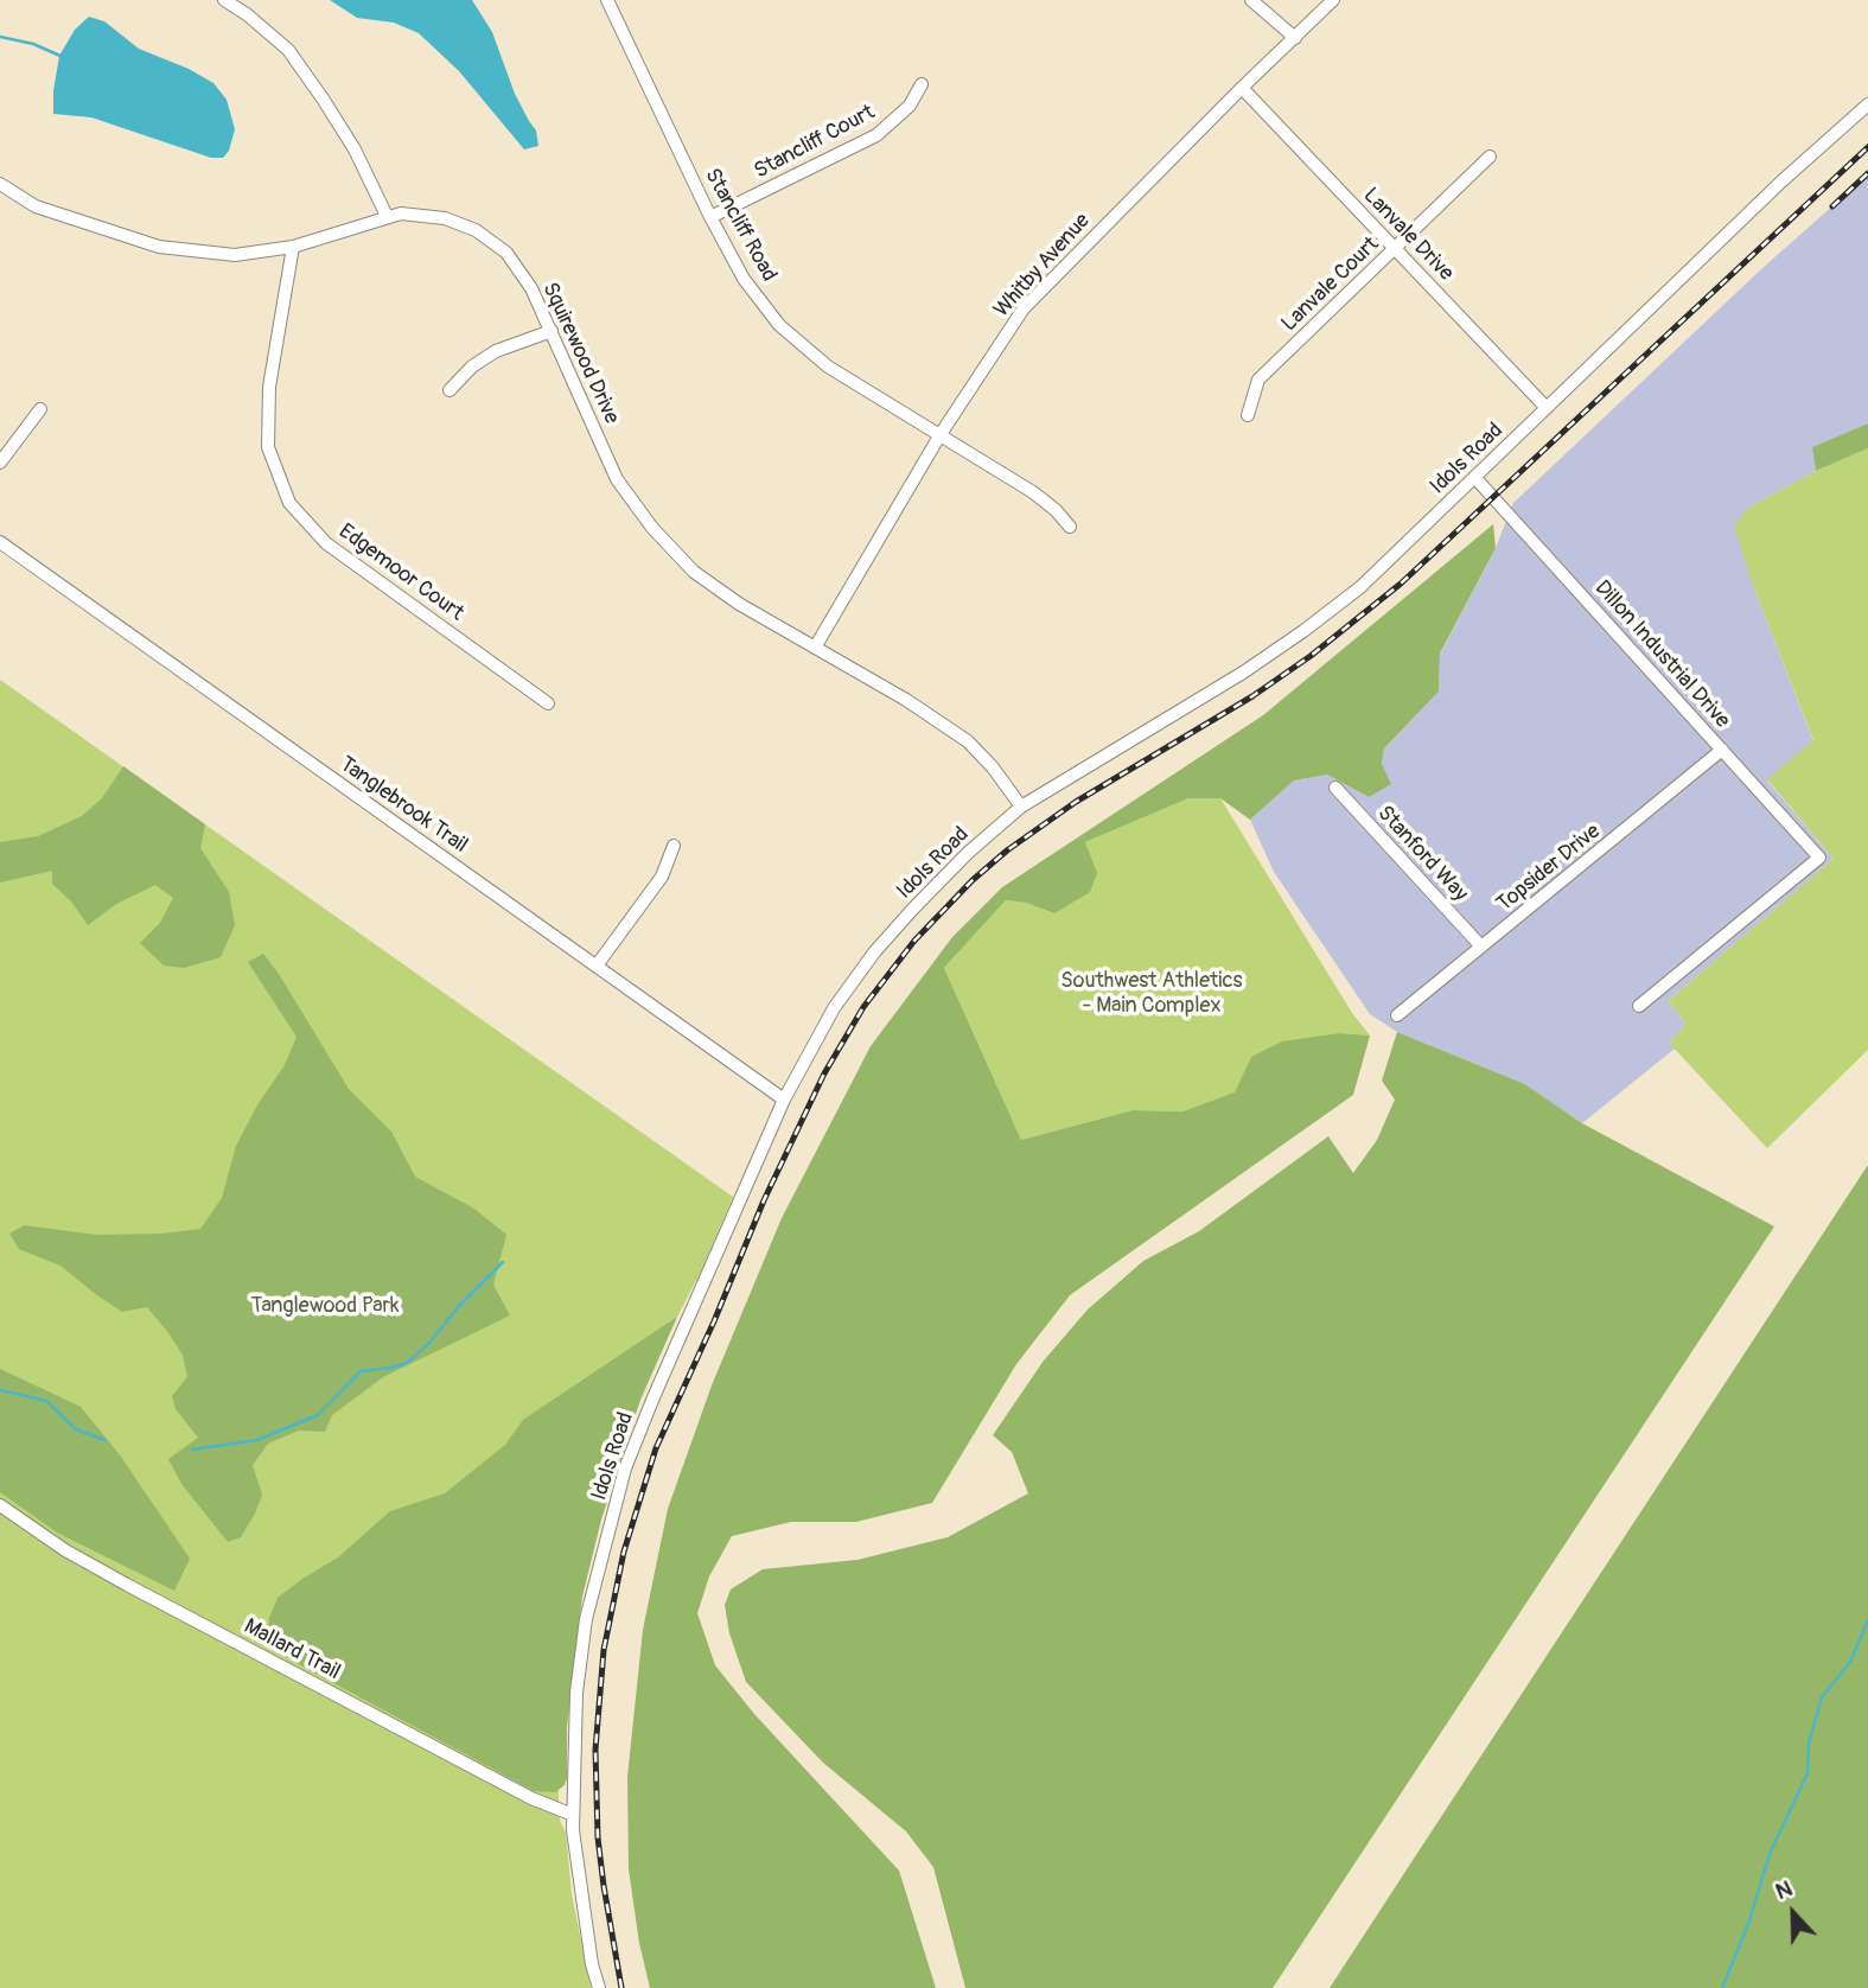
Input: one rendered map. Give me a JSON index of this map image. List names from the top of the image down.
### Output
{
  "streets": {
    "street": [
      "Stancliff Court",
      "Stancliff Road",
      "Lanvale Drive",
      "Whitby Avenue",
      "Lanvale Court",
      "Squirewood Drive",
      "Idols Road",
      "Edgemoor Court",
      "Dillon Industrial Drive",
      "Tanglebrook Trail",
      "Stanford Way",
      "Topsider Drive",
      "Mallard Trail"
    ]
  },
  "crossings": [
    ["Stancliff Court", "Stancliff Road"],
    ["Stancliff Road", "Whitby Avenue"],
    ["Lanvale Drive", "Whitby Avenue"],
    ["Lanvale Drive", "Lanvale Court"],
    ["Lanvale Drive", "Idols Road"],
    ["Whitby Avenue", "Squirewood Drive"],
    ["Squirewood Drive", "Idols Road"],
    ["Squirewood Drive", "Edgemoor Court"],
    ["Idols Road", "Dillon Industrial Drive"],
    ["Idols Road", "Tanglebrook Trail"],
    ["Idols Road", "Mallard Trail"],
    ["Dillon Industrial Drive", "Topsider Drive"],
    ["Stanford Way", "Topsider Drive"]
  ],
  "parks": ["Southwest Athletics - Main Complex", "Tanglewood Park"],
  "north": "top"
}
